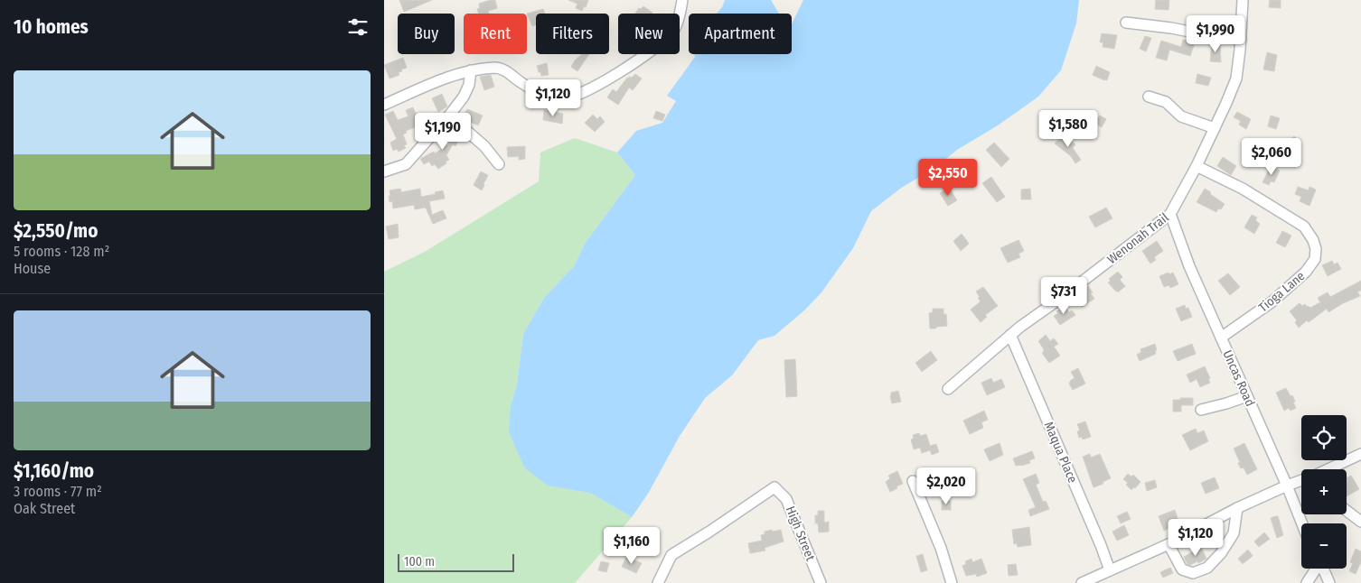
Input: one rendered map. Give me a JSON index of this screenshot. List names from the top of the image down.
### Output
{
  "streets": {
    "street": [
      "Wenonah Trail",
      "Tioga Lane",
      "Uncas Road",
      "Maqua Place",
      "High Street"
    ]
  },
  "crossings": [
    ["Wenonah Trail", "Tioga Lane"],
    ["Wenonah Trail", "Uncas Road"],
    ["Wenonah Trail", "Maqua Place"],
    ["Tioga Lane", "Uncas Road"]
  ],
  "scale_bar": "100 m",
  "page": {
    "heading": "10 homes",
    "chip": [
      "Buy",
      "Rent",
      "Filters",
      "New",
      "Apartment"
    ],
    "price": [
      "$1,990",
      "$1,120",
      "$1,580",
      "$1,190",
      "$2,060",
      "$2,550",
      "$731",
      "$2,020",
      "$1,120",
      "$1,160"
    ],
    "list": [
      {
        "name": "$2,550/mo",
        "note": "5 rooms · 128 m² · House"
      },
      {
        "name": "$1,160/mo",
        "note": "3 rooms · 77 m² · Oak Street"
      }
    ],
    "map_buttons": ["+", "−"],
    "scale": "100 m"
  }
}
